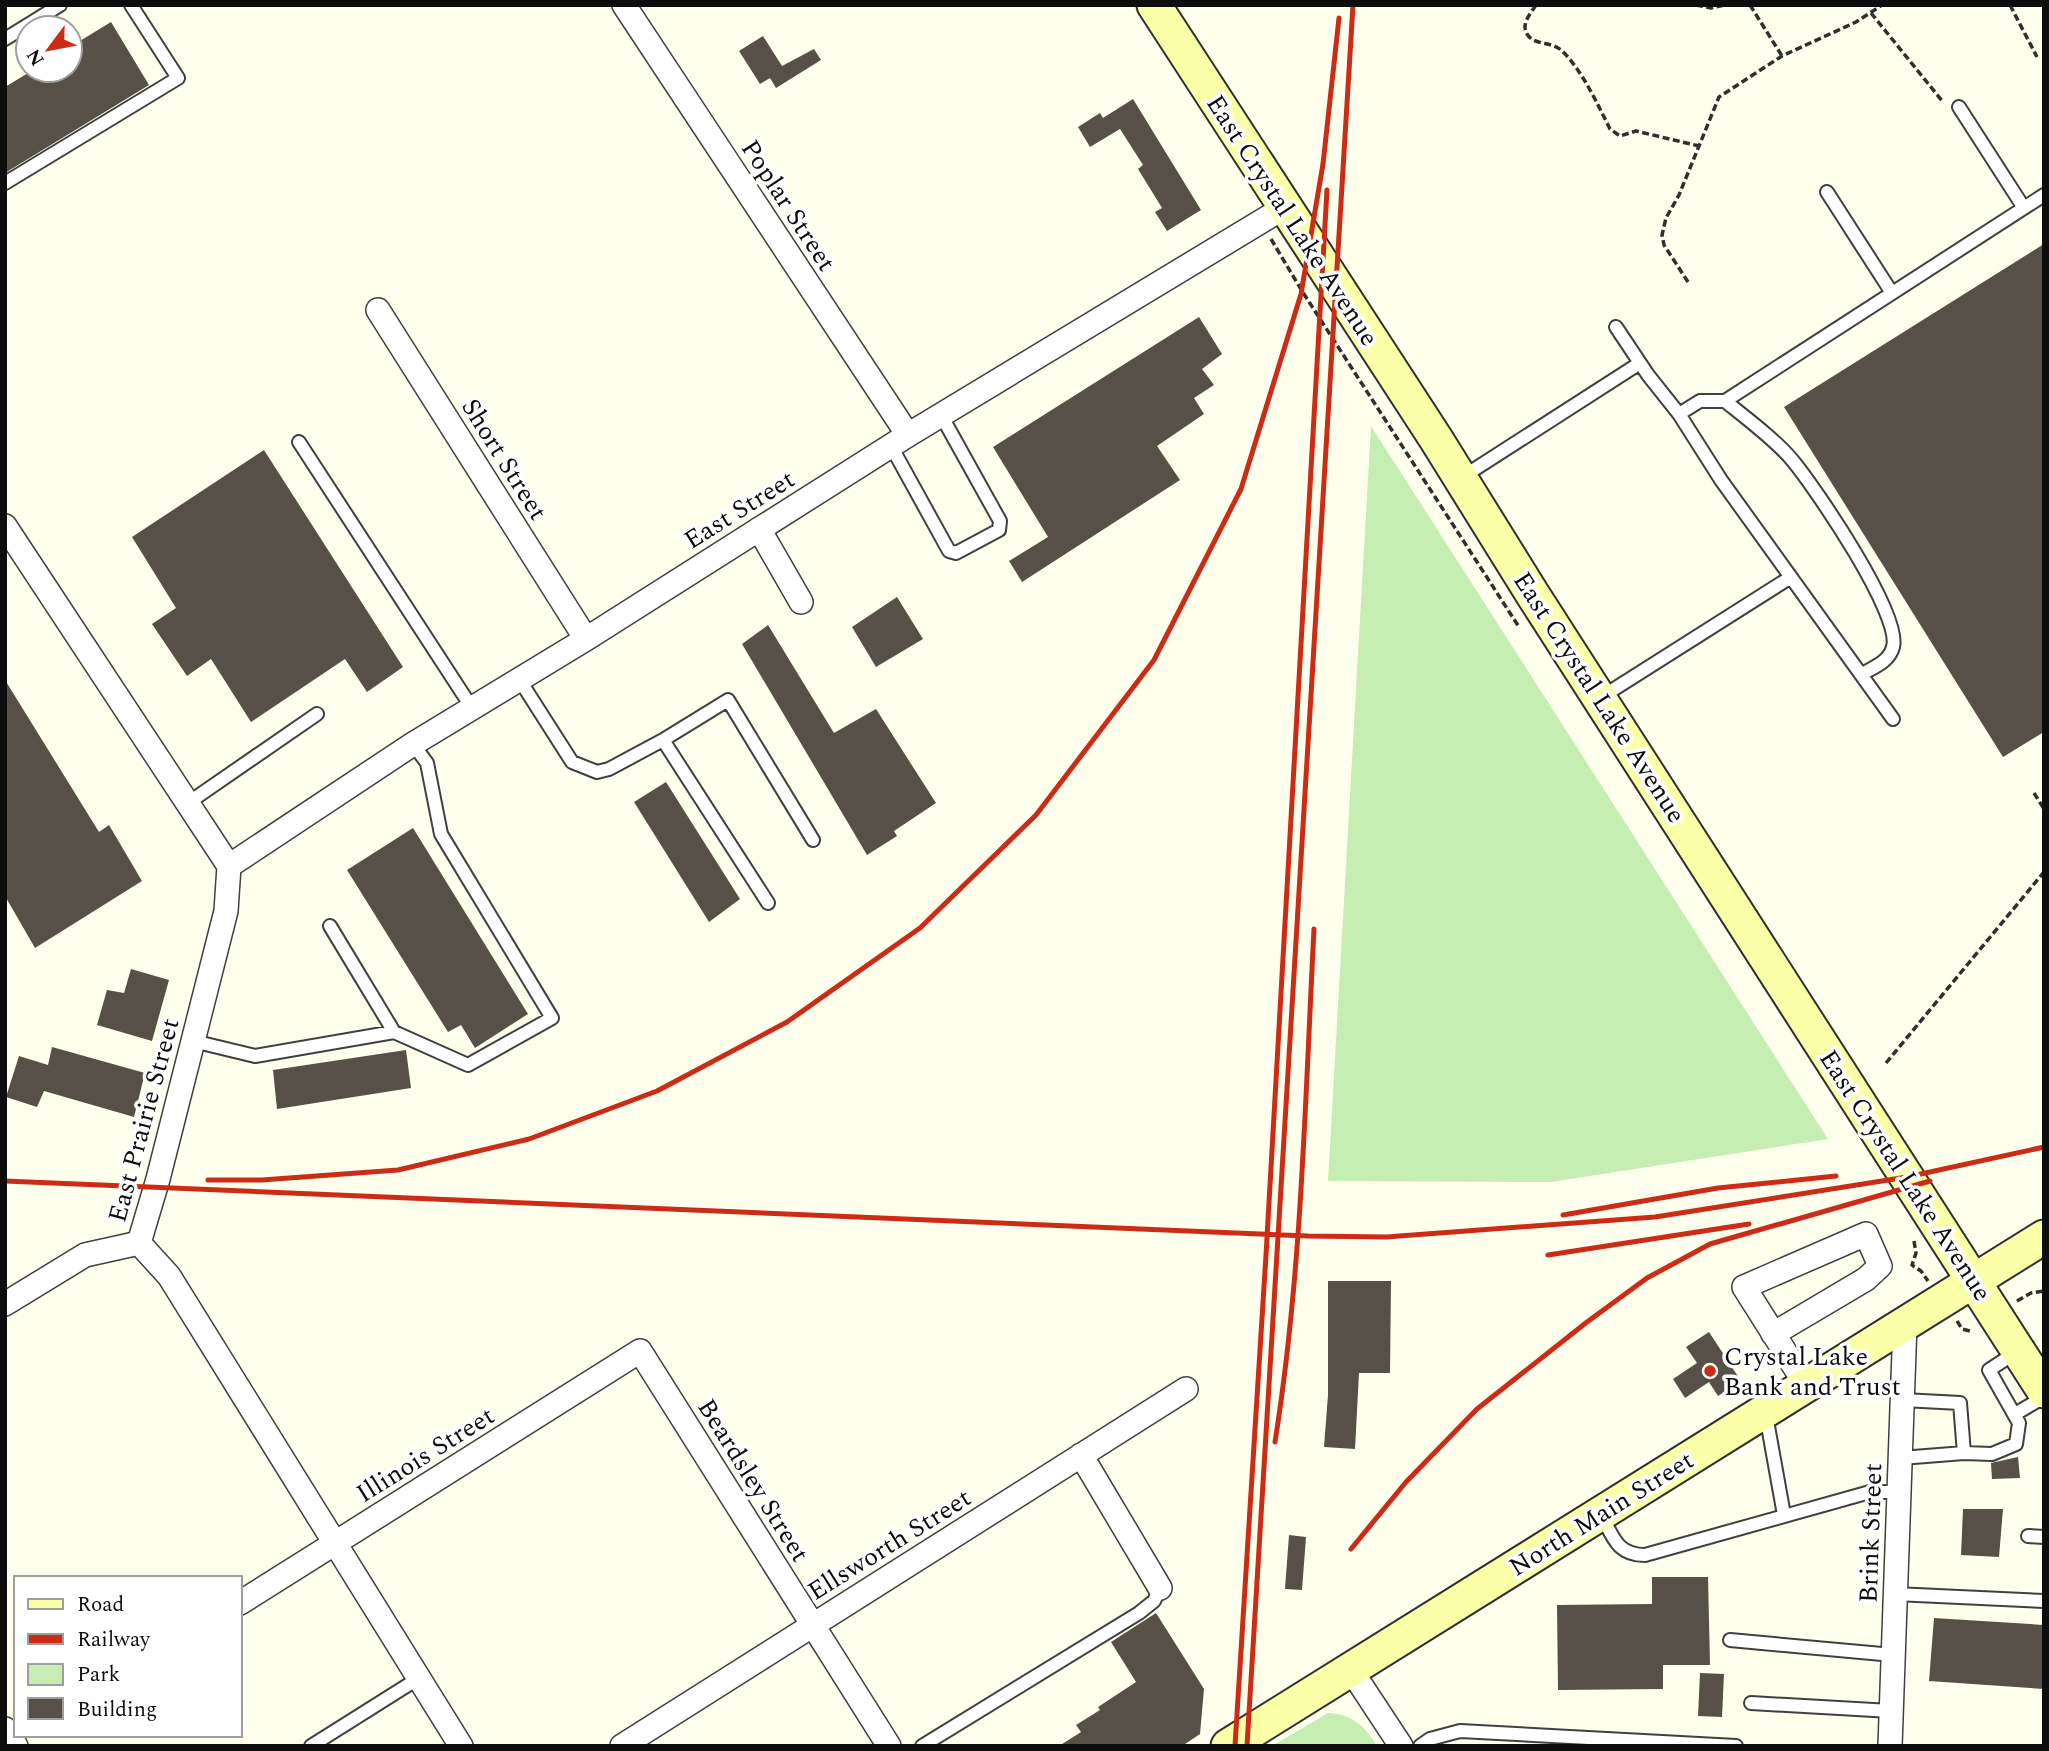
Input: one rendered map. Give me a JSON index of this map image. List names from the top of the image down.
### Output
{
  "streets": {
    "street": [
      "Poplar Street",
      "East Crystal Lake Avenue",
      "Short Street",
      "East Street",
      "East Prairie Street",
      "Illinois Street",
      "Beardsley Street",
      "North Main Street",
      "Brink Street",
      "Ellsworth Street"
    ]
  },
  "crossings": [
    ["Poplar Street", "East Street"],
    ["East Crystal Lake Avenue", "East Street"],
    ["East Crystal Lake Avenue", "North Main Street"],
    ["Short Street", "East Street"],
    ["East Street", "East Prairie Street"],
    ["East Prairie Street", "Illinois Street"],
    ["Illinois Street", "Beardsley Street"],
    ["Beardsley Street", "Ellsworth Street"],
    ["North Main Street", "Brink Street"]
  ],
  "places": ["Crystal Lake Bank and Trust"],
  "legend": [
    "Road",
    "Railway",
    "Park",
    "Building"
  ],
  "north": "bottom left"
}
